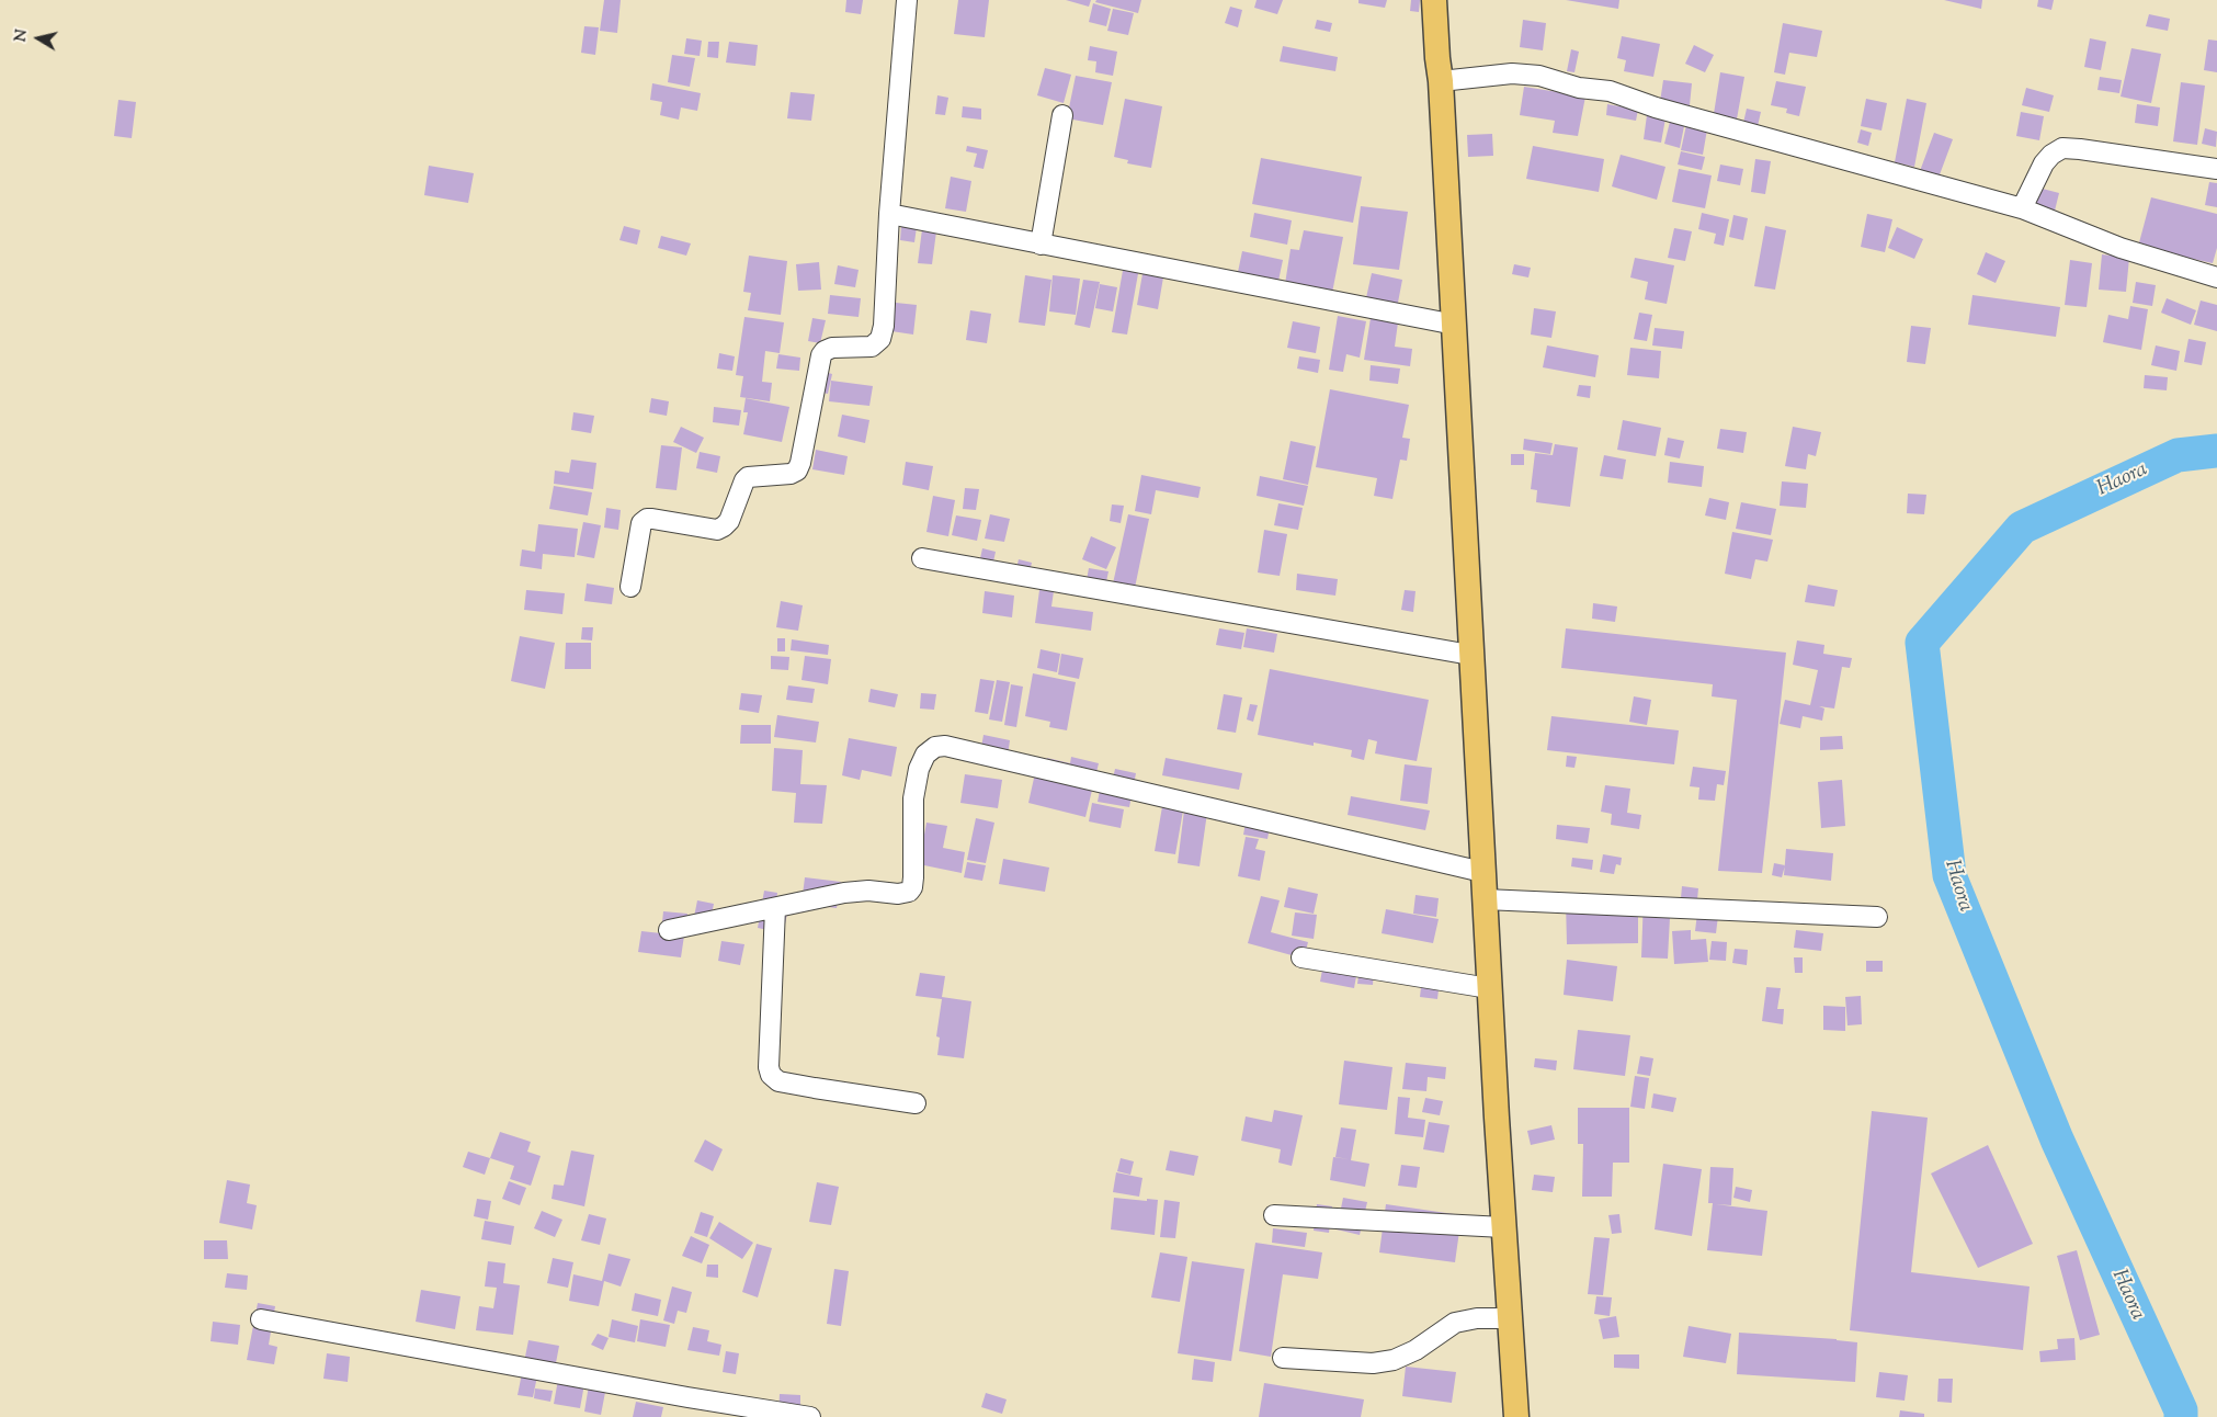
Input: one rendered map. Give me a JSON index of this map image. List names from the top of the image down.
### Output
{
  "water": ["Haora"],
  "north": "left"
}
